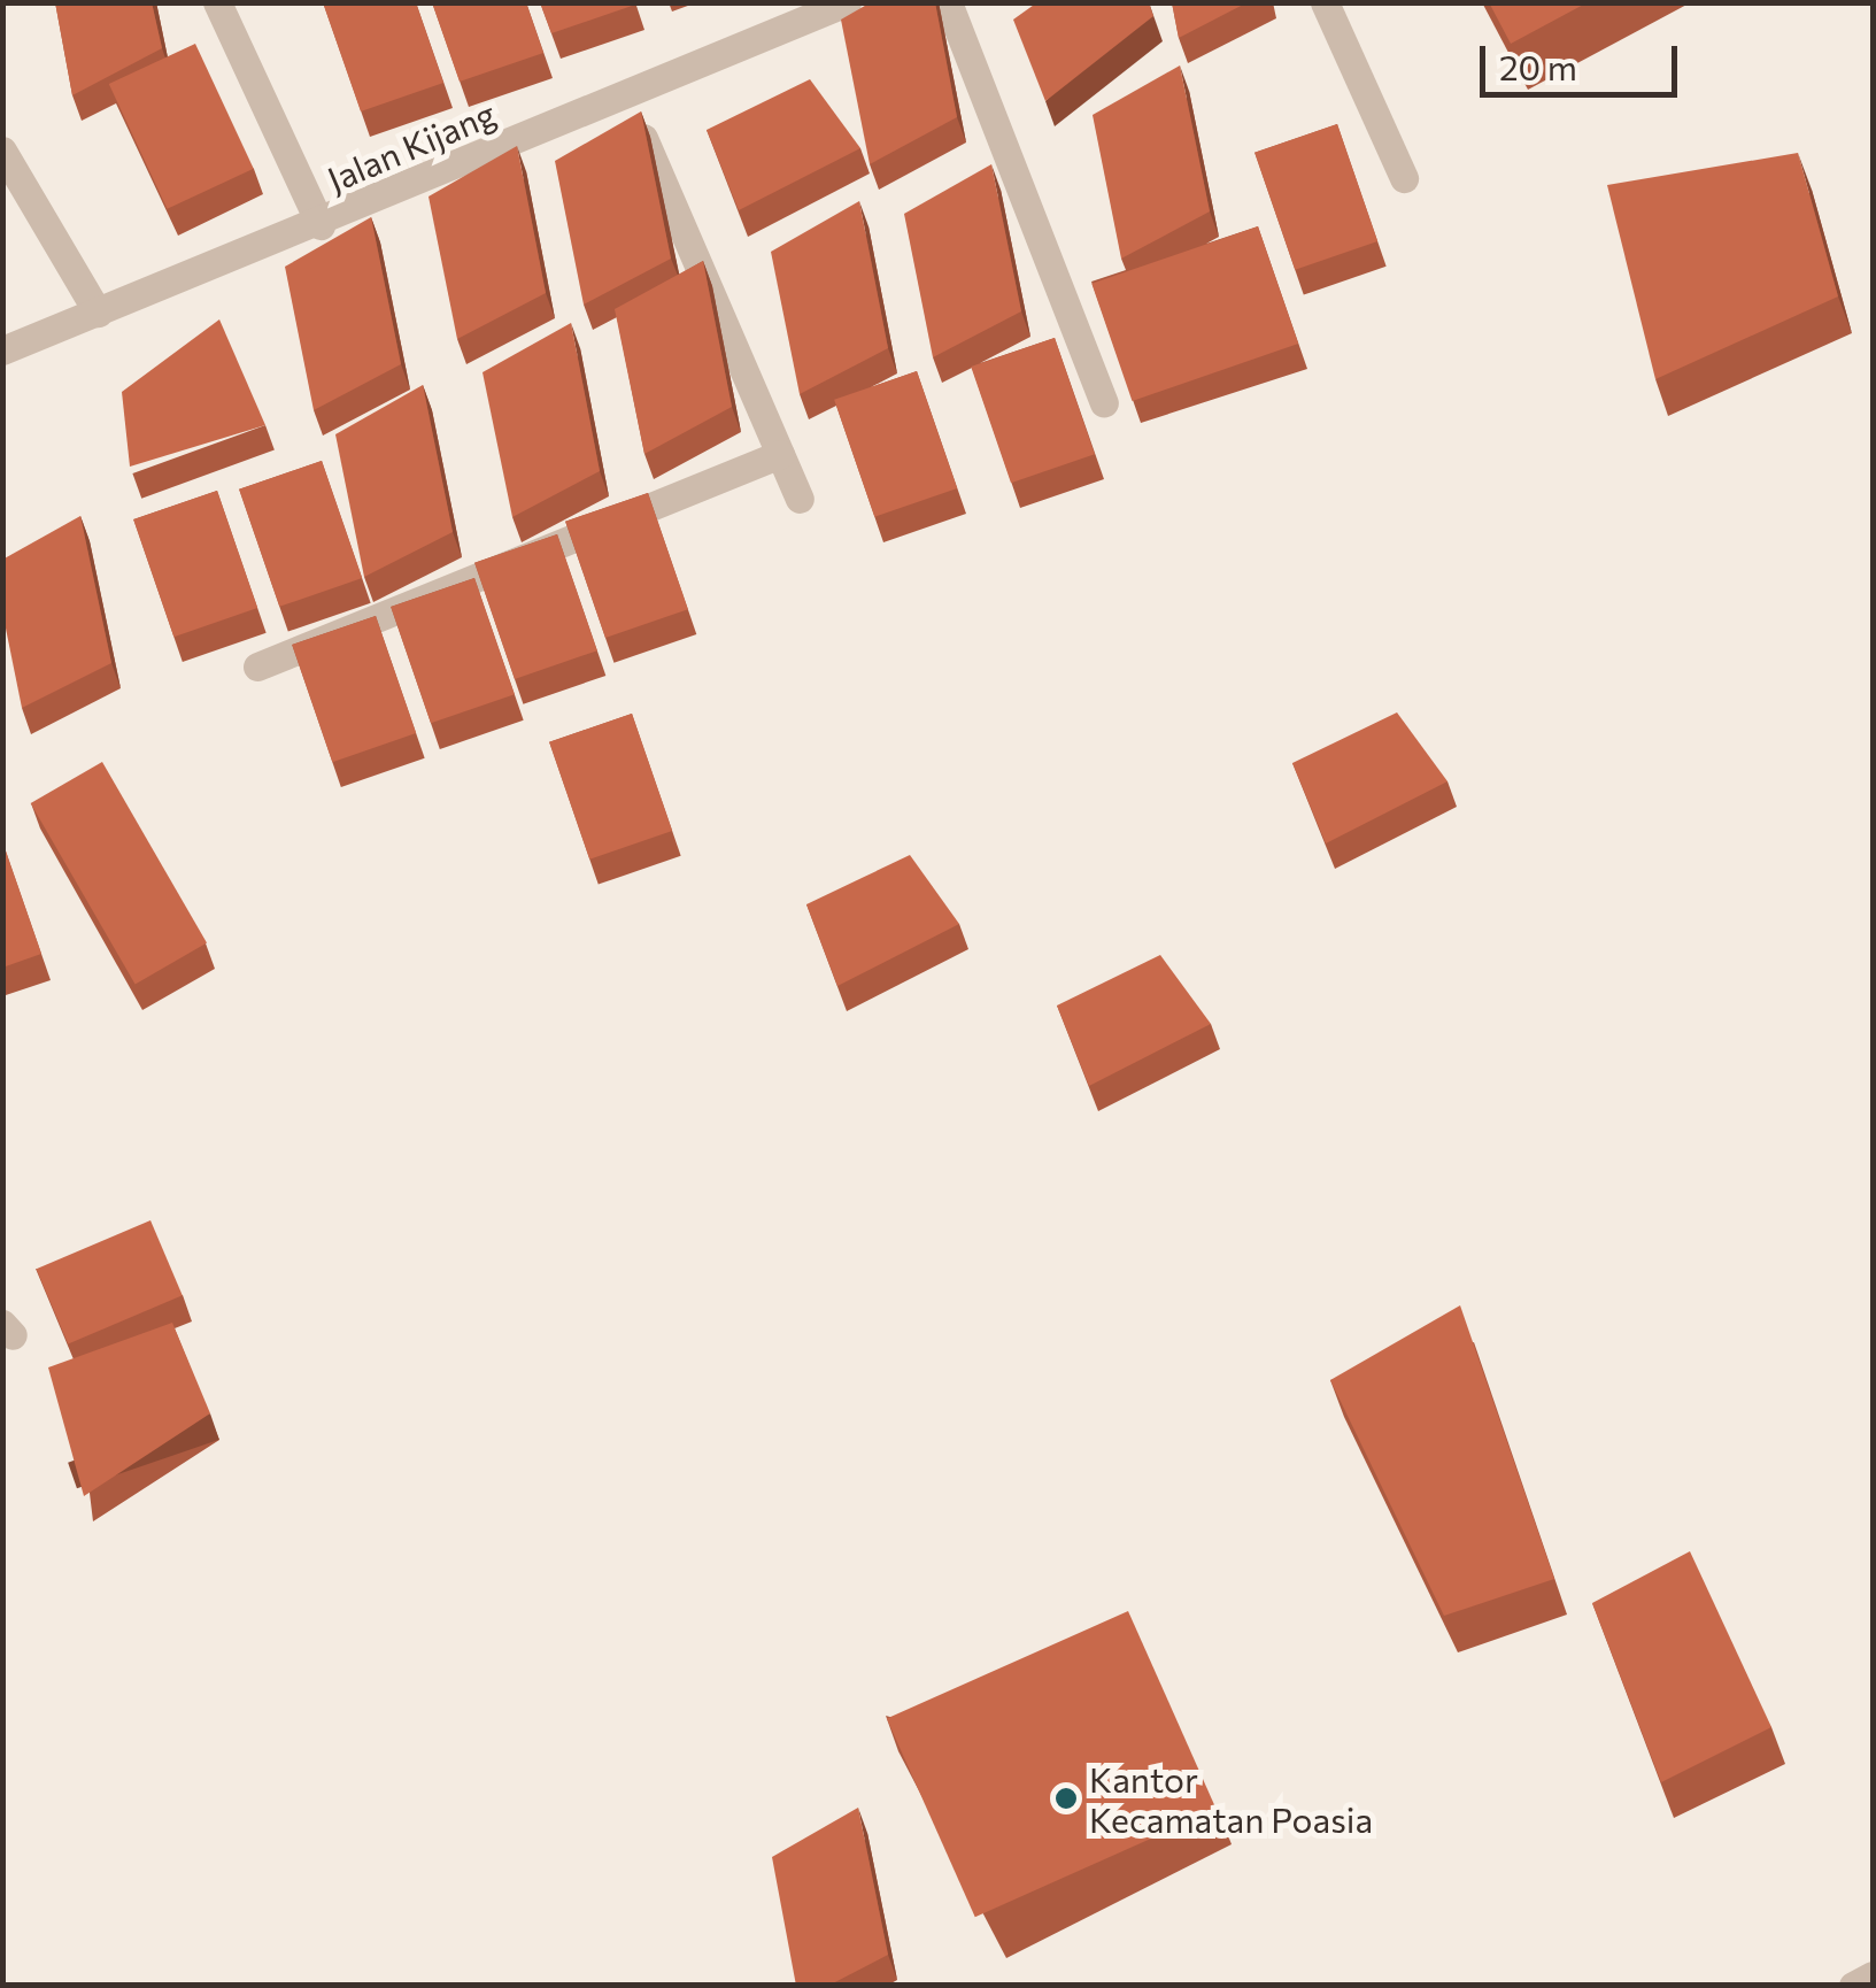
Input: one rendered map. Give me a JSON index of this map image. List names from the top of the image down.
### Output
{
  "streets": {
    "street": ["Jalan Kijang"]
  },
  "places": ["Kantor Kecamatan Poasia"],
  "scale_bar": "20 m"
}
